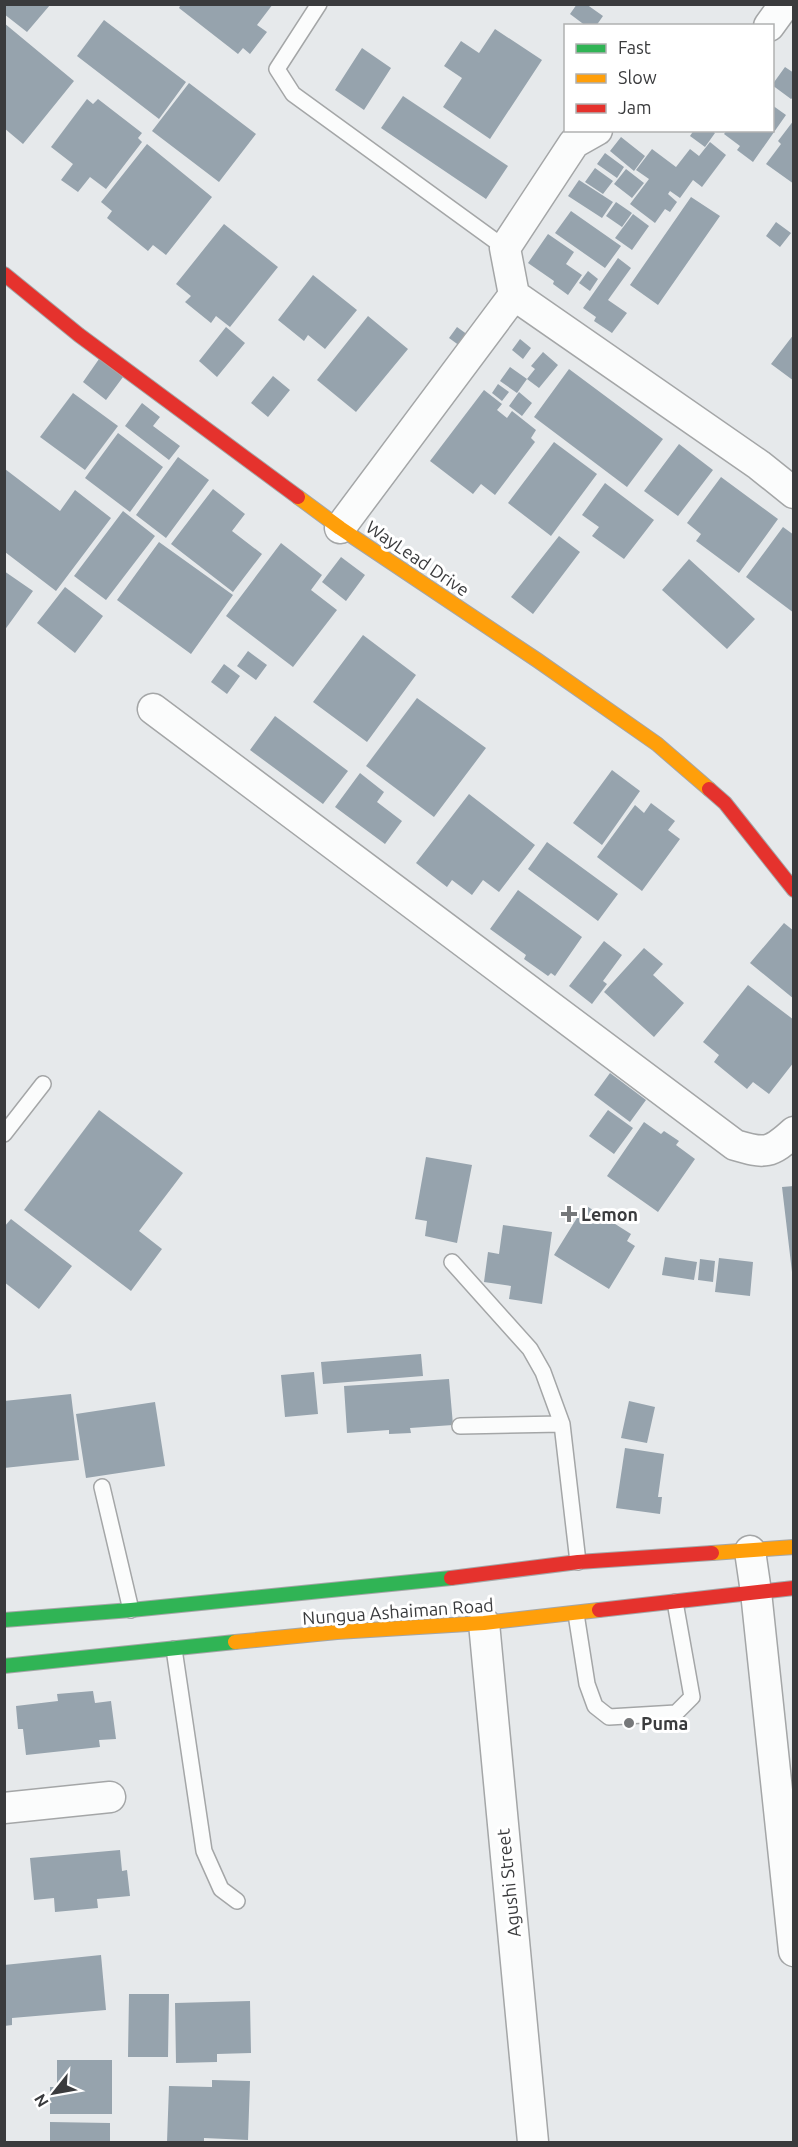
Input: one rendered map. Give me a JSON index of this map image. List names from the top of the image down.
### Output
{
  "streets": {
    "main road": ["WayLead Drive", "Nungua Ashaiman Road"],
    "street": ["Agushi Street"]
  },
  "crossings": [
    ["Nungua Ashaiman Road", "Agushi Street"]
  ],
  "places": {
    "health": ["Lemon"],
    "other": ["Puma"]
  },
  "legend": ["Fast", "Slow", "Jam"],
  "north": "bottom left"
}
